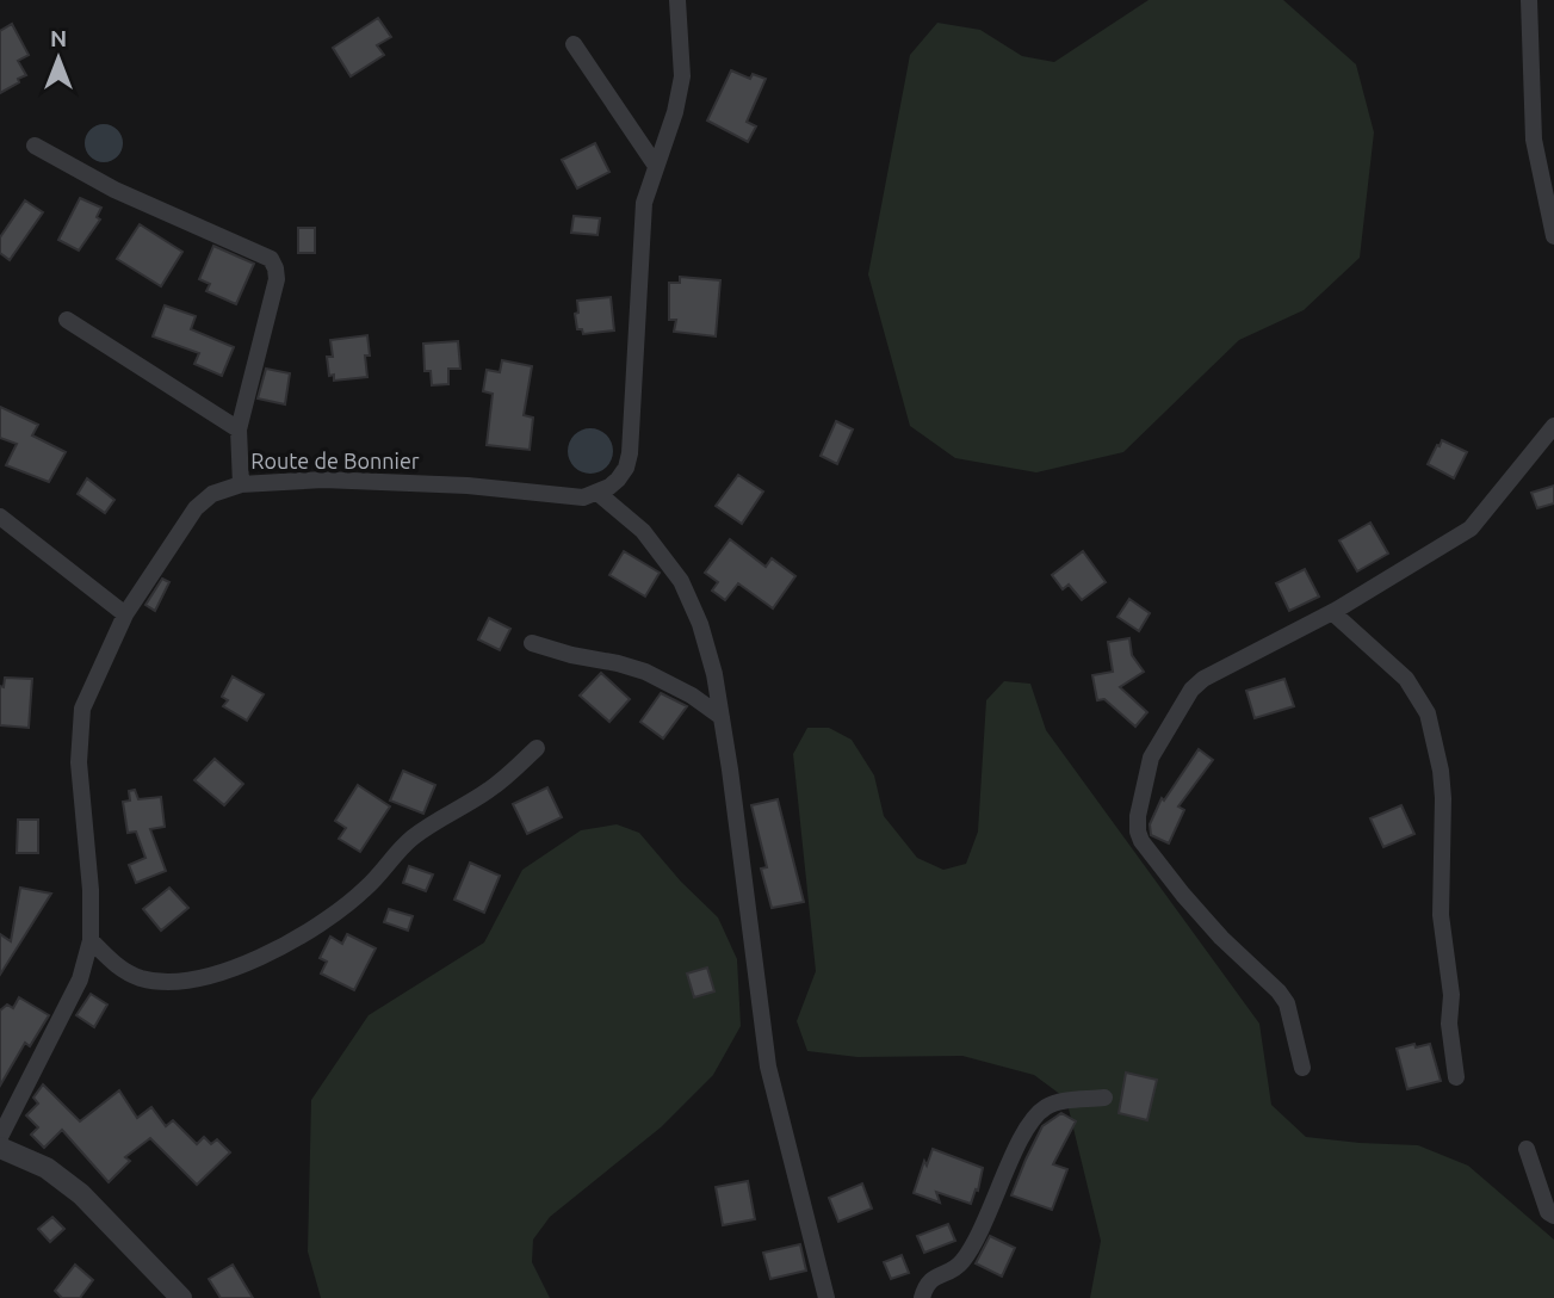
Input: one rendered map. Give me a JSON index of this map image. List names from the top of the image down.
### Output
{
  "streets": {
    "street": ["Route de Bonnier"]
  },
  "north": "top"
}
